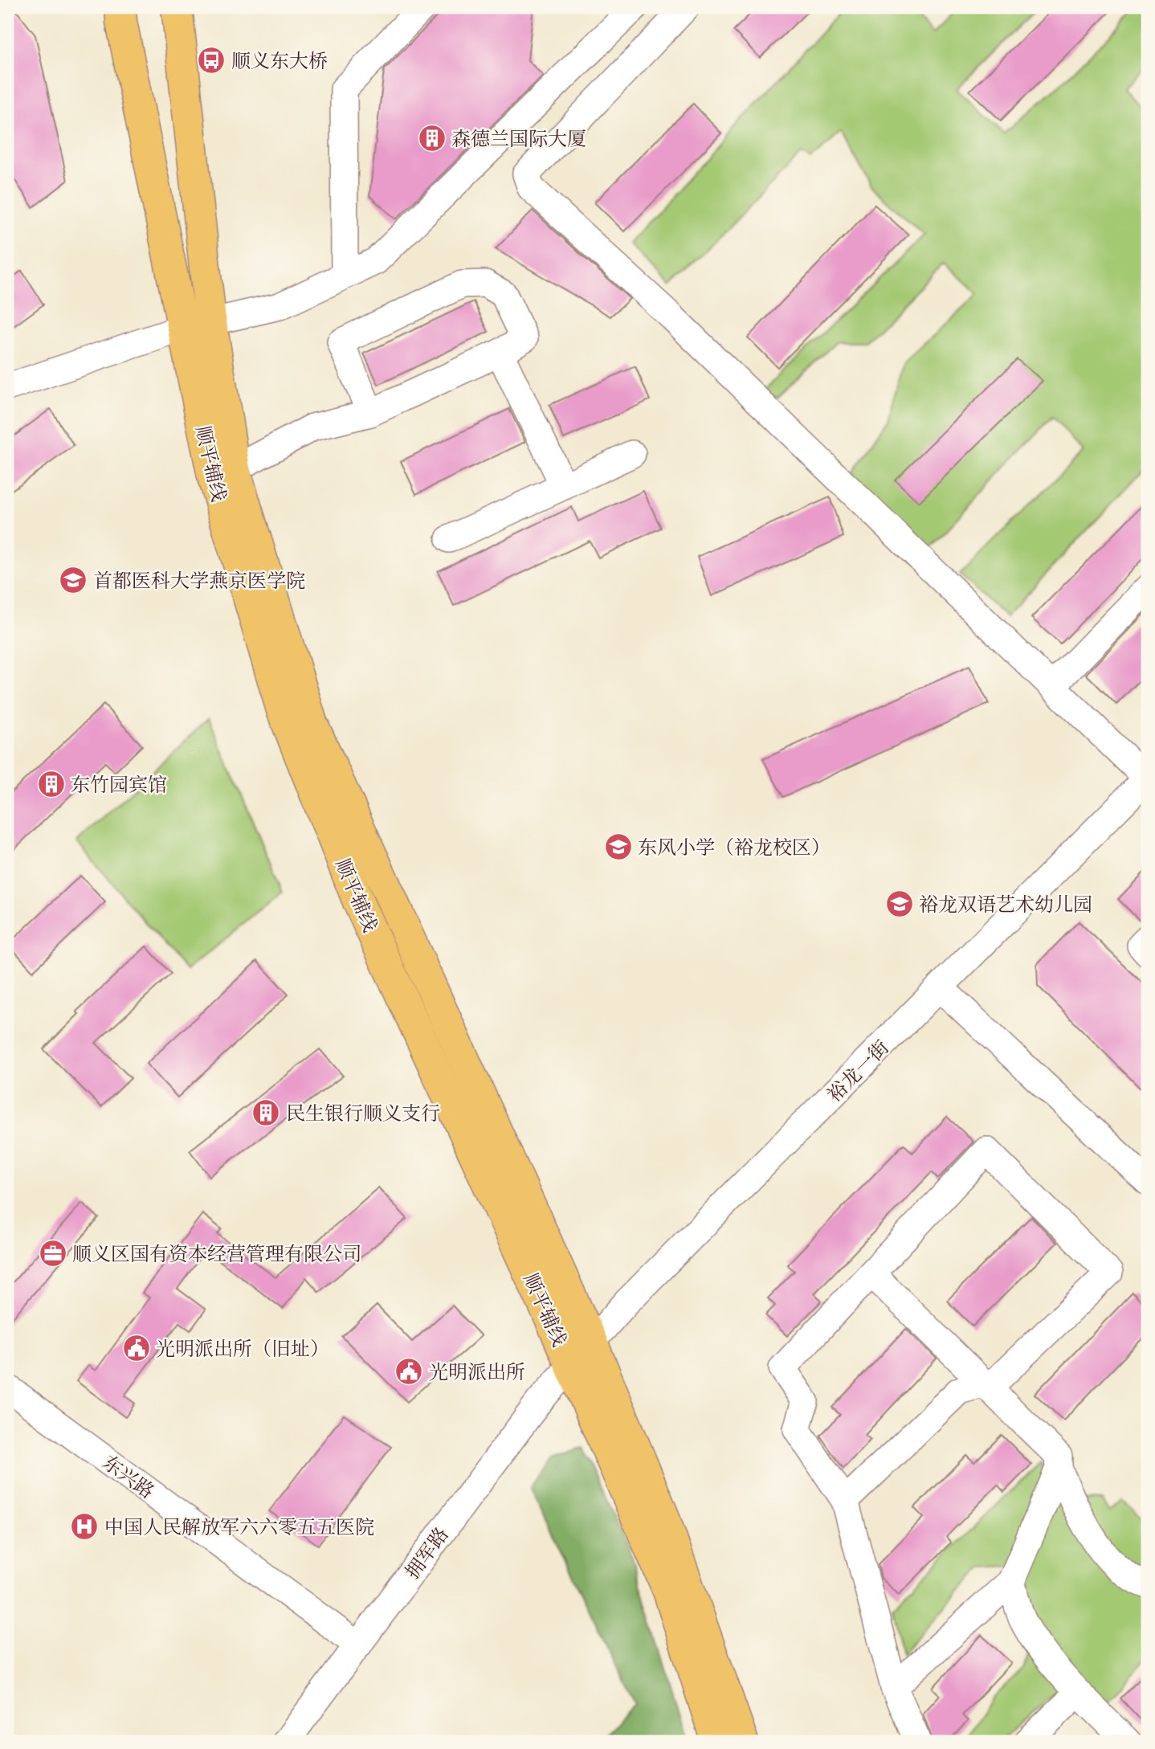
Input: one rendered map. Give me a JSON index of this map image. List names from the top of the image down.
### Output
{
  "streets": {
    "main road": ["顺平辅线"],
    "street": ["裕龙一街", "东兴路", "拥军路"]
  },
  "crossings": [
    ["顺平辅线", "裕龙一街"],
    ["顺平辅线", "拥军路"],
    ["裕龙一街", "拥军路"],
    ["东兴路", "拥军路"]
  ],
  "places": {
    "bus stop": ["顺义东大桥"],
    "building": ["森德兰国际大厦", "东竹园宾馆", "民生银行顺义支行"],
    "school or university": ["首都医科大学燕京医学院", "东风小学（裕龙校区）", "裕龙双语艺术幼儿园"],
    "office": ["顺义区国有资本经营管理有限公司"],
    "public building": ["光明派出所（旧址）", "光明派出所"],
    "hospital": ["中国人民解放军六六零五五医院"]
  }
}
